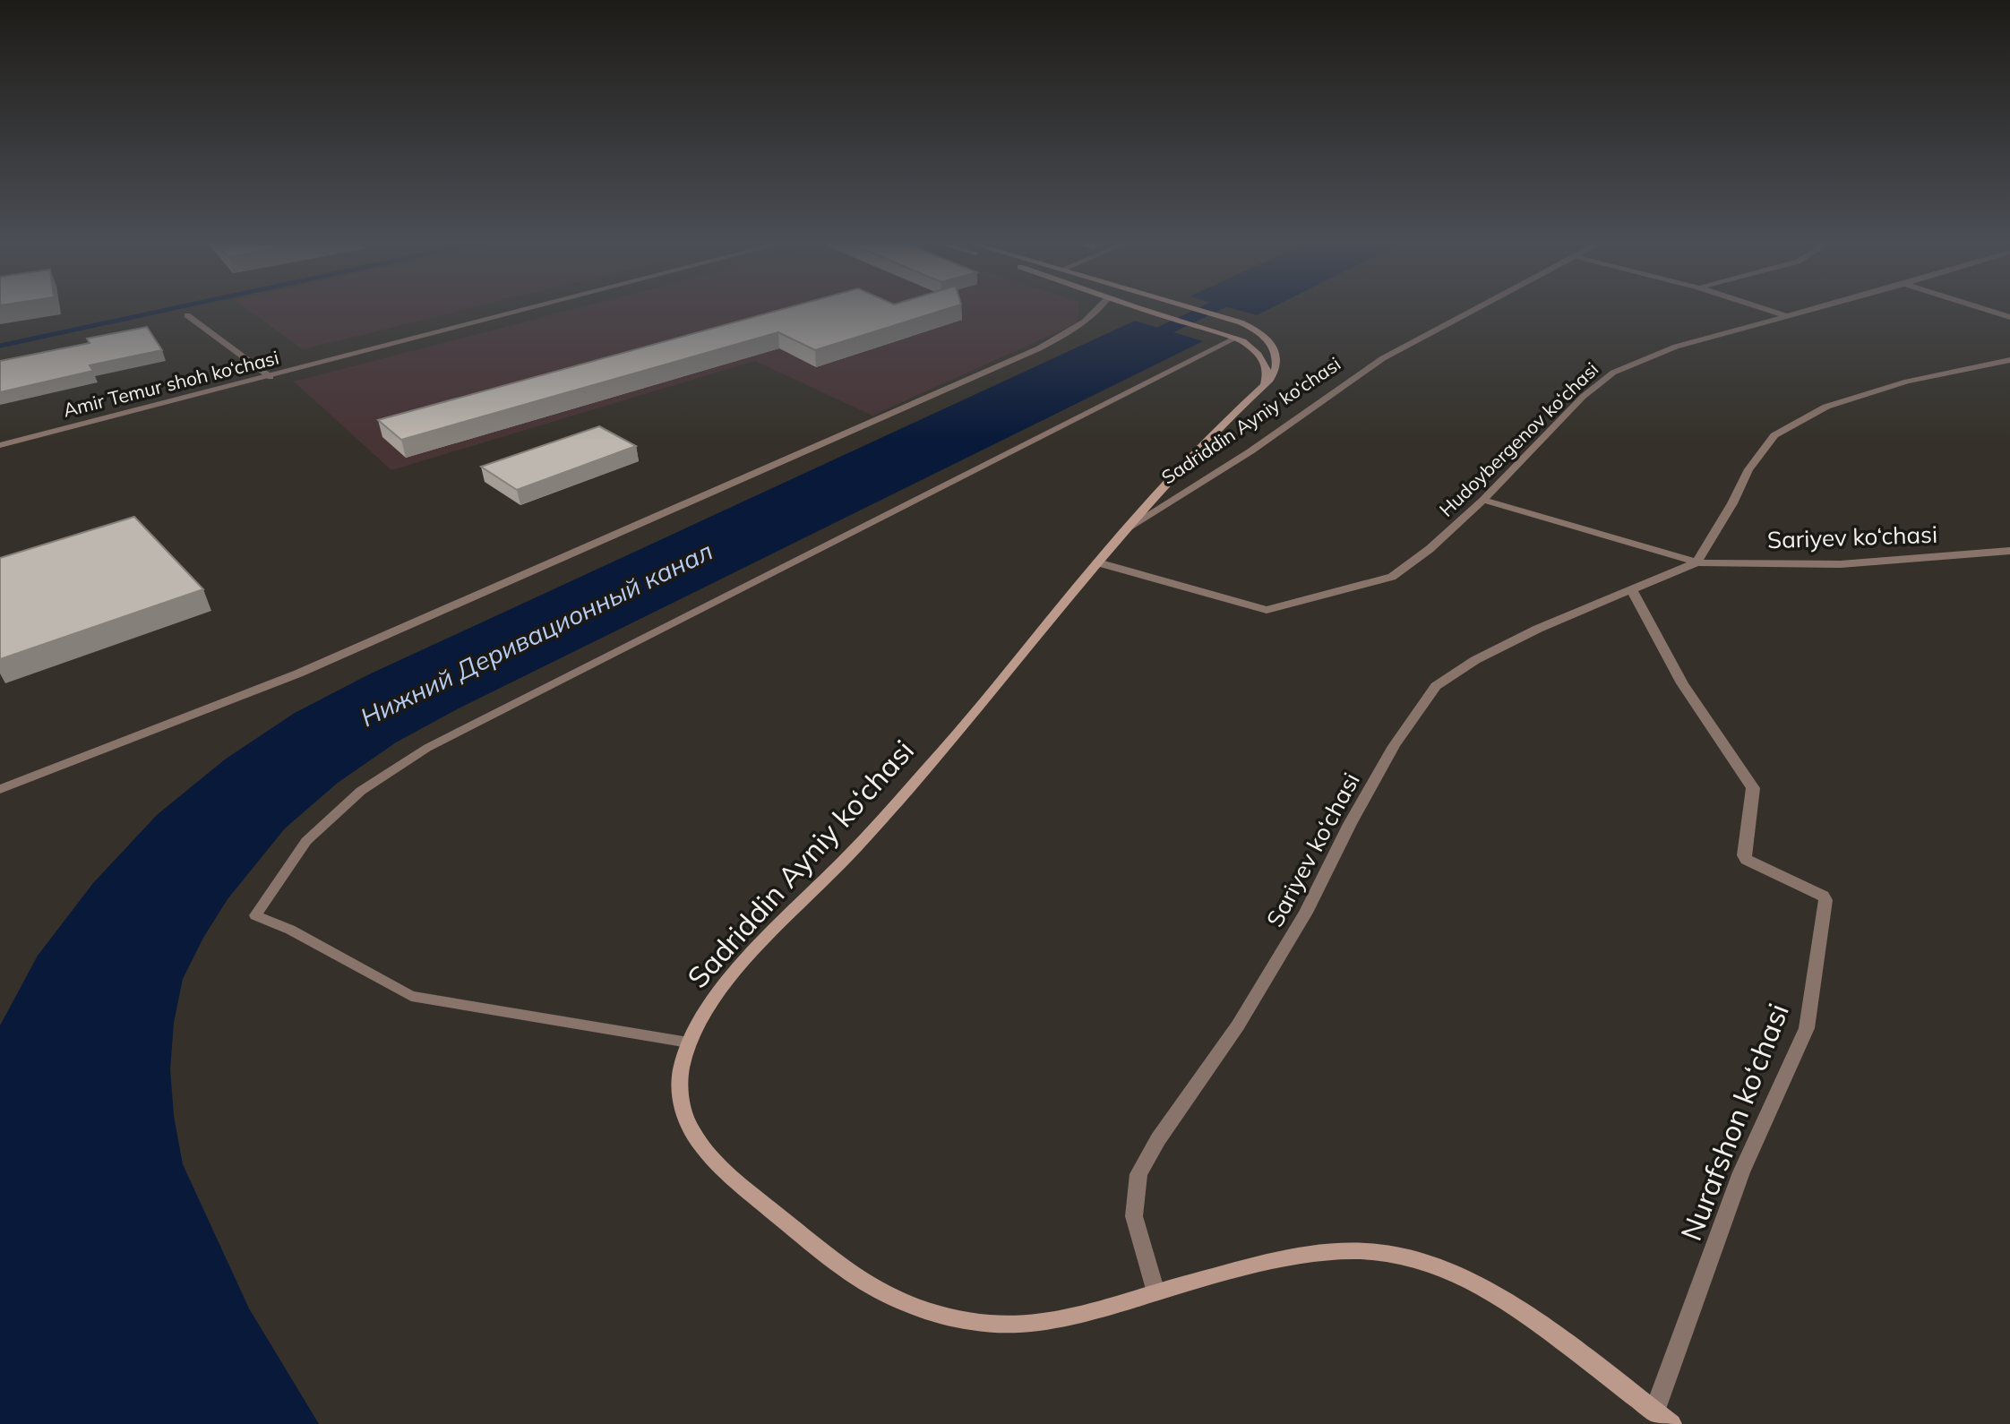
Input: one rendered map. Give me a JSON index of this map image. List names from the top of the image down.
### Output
{
  "streets": {
    "main road": ["Sadriddin Ayniy ko‘chasi"],
    "street": [
      "Amir Temur shoh ko‘chasi",
      "Hudoybergenov ko‘chasi",
      "Sariyev ko‘chasi",
      "Nurafshon ko‘chasi"
    ]
  },
  "crossings": [
    ["Sadriddin Ayniy ko‘chasi", "Hudoybergenov ko‘chasi"],
    ["Sadriddin Ayniy ko‘chasi", "Sariyev ko‘chasi"],
    ["Sadriddin Ayniy ko‘chasi", "Nurafshon ko‘chasi"],
    ["Sariyev ko‘chasi", "Nurafshon ko‘chasi"]
  ],
  "water": ["Нижний Деривационный канал"]
}
